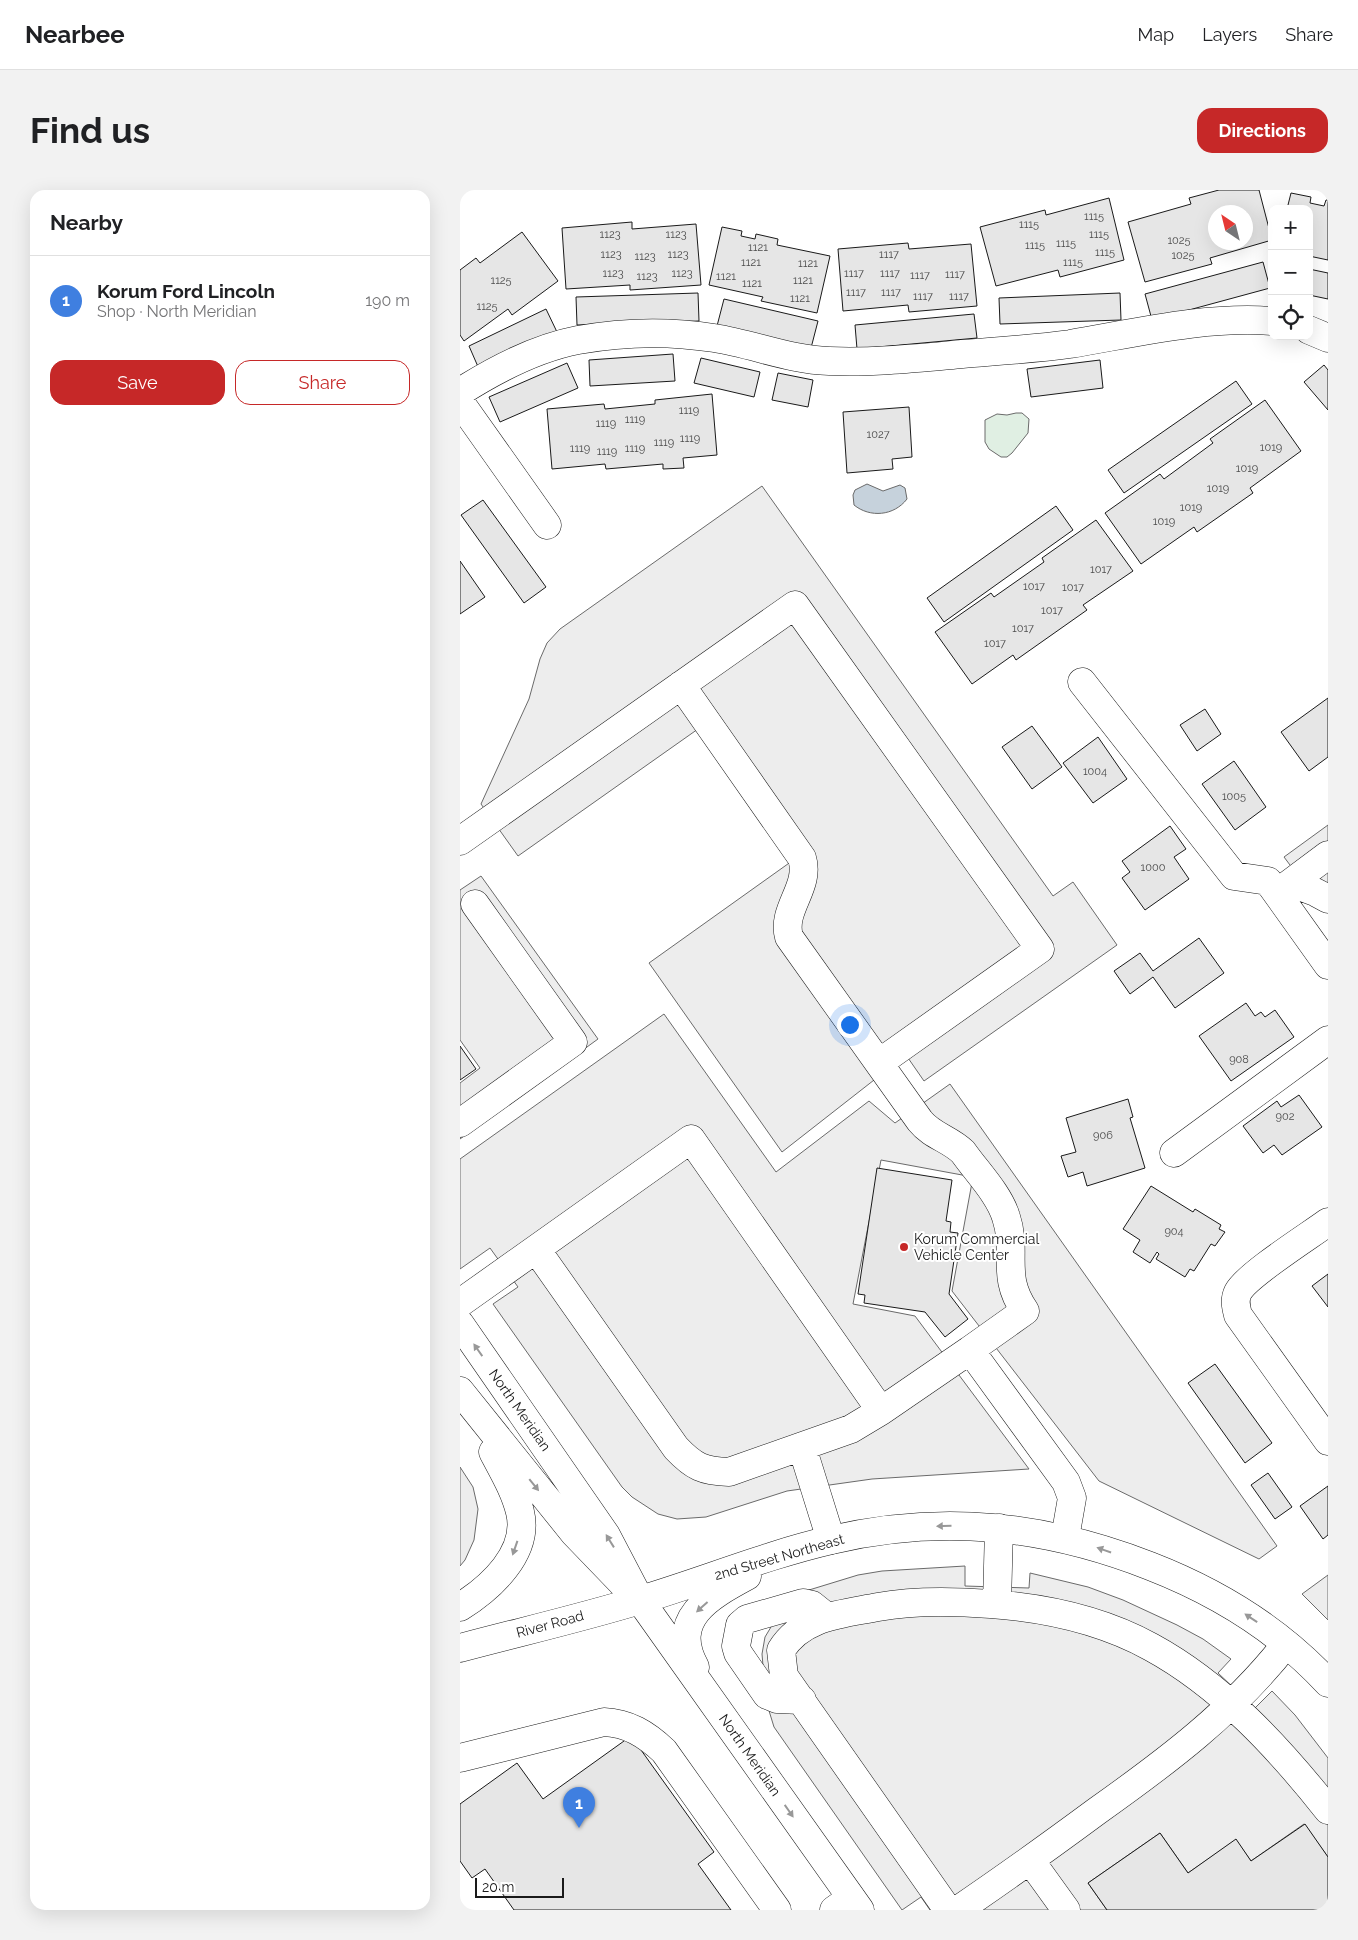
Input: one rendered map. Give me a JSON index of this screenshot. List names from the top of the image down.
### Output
{
  "streets": {
    "main road": ["North Meridian", "2nd Street Northeast", "River Road"]
  },
  "crossings": [
    ["North Meridian", "2nd Street Northeast"],
    ["North Meridian", "River Road"],
    ["2nd Street Northeast", "River Road"]
  ],
  "places": ["Korum Commercial Vehicle Center"],
  "house_numbers": [
    "1115",
    "1115",
    "1123",
    "1123",
    "1115",
    "1025",
    "1115",
    "1115",
    "1121",
    "1115",
    "1123",
    "1123",
    "1117",
    "1025",
    "1123",
    "1121",
    "1115",
    "1121",
    "1123",
    "1123",
    "1117",
    "1117",
    "1117",
    "1117",
    "1123",
    "1121",
    "1125",
    "1121",
    "1121",
    "1117",
    "1117",
    "1117",
    "1117",
    "1121",
    "1125",
    "1119",
    "1119",
    "1119",
    "1027",
    "1119",
    "1119",
    "1019",
    "1119",
    "1119",
    "1119",
    "1019",
    "1019",
    "1019",
    "1019",
    "1017",
    "1017",
    "1017",
    "1017",
    "1017",
    "1017",
    "1004",
    "1005",
    "1000",
    "908",
    "902",
    "906",
    "904"
  ],
  "scale_bar": "20 m",
  "north": "top left",
  "page": {
    "header": "Nearbee",
    "nav": ["Map", "Layers", "Share"],
    "buttons": [
      "Directions",
      ["Save", "Share"]
    ],
    "title": "Find us",
    "heading": "Nearby",
    "map_buttons": ["+", "−"],
    "list": [
      {
        "mark": "1",
        "name": "Korum Ford Lincoln",
        "note": "Shop · North Meridian",
        "value": "190 m"
      }
    ],
    "pins": "1",
    "scale": "20 m"
  }
}
